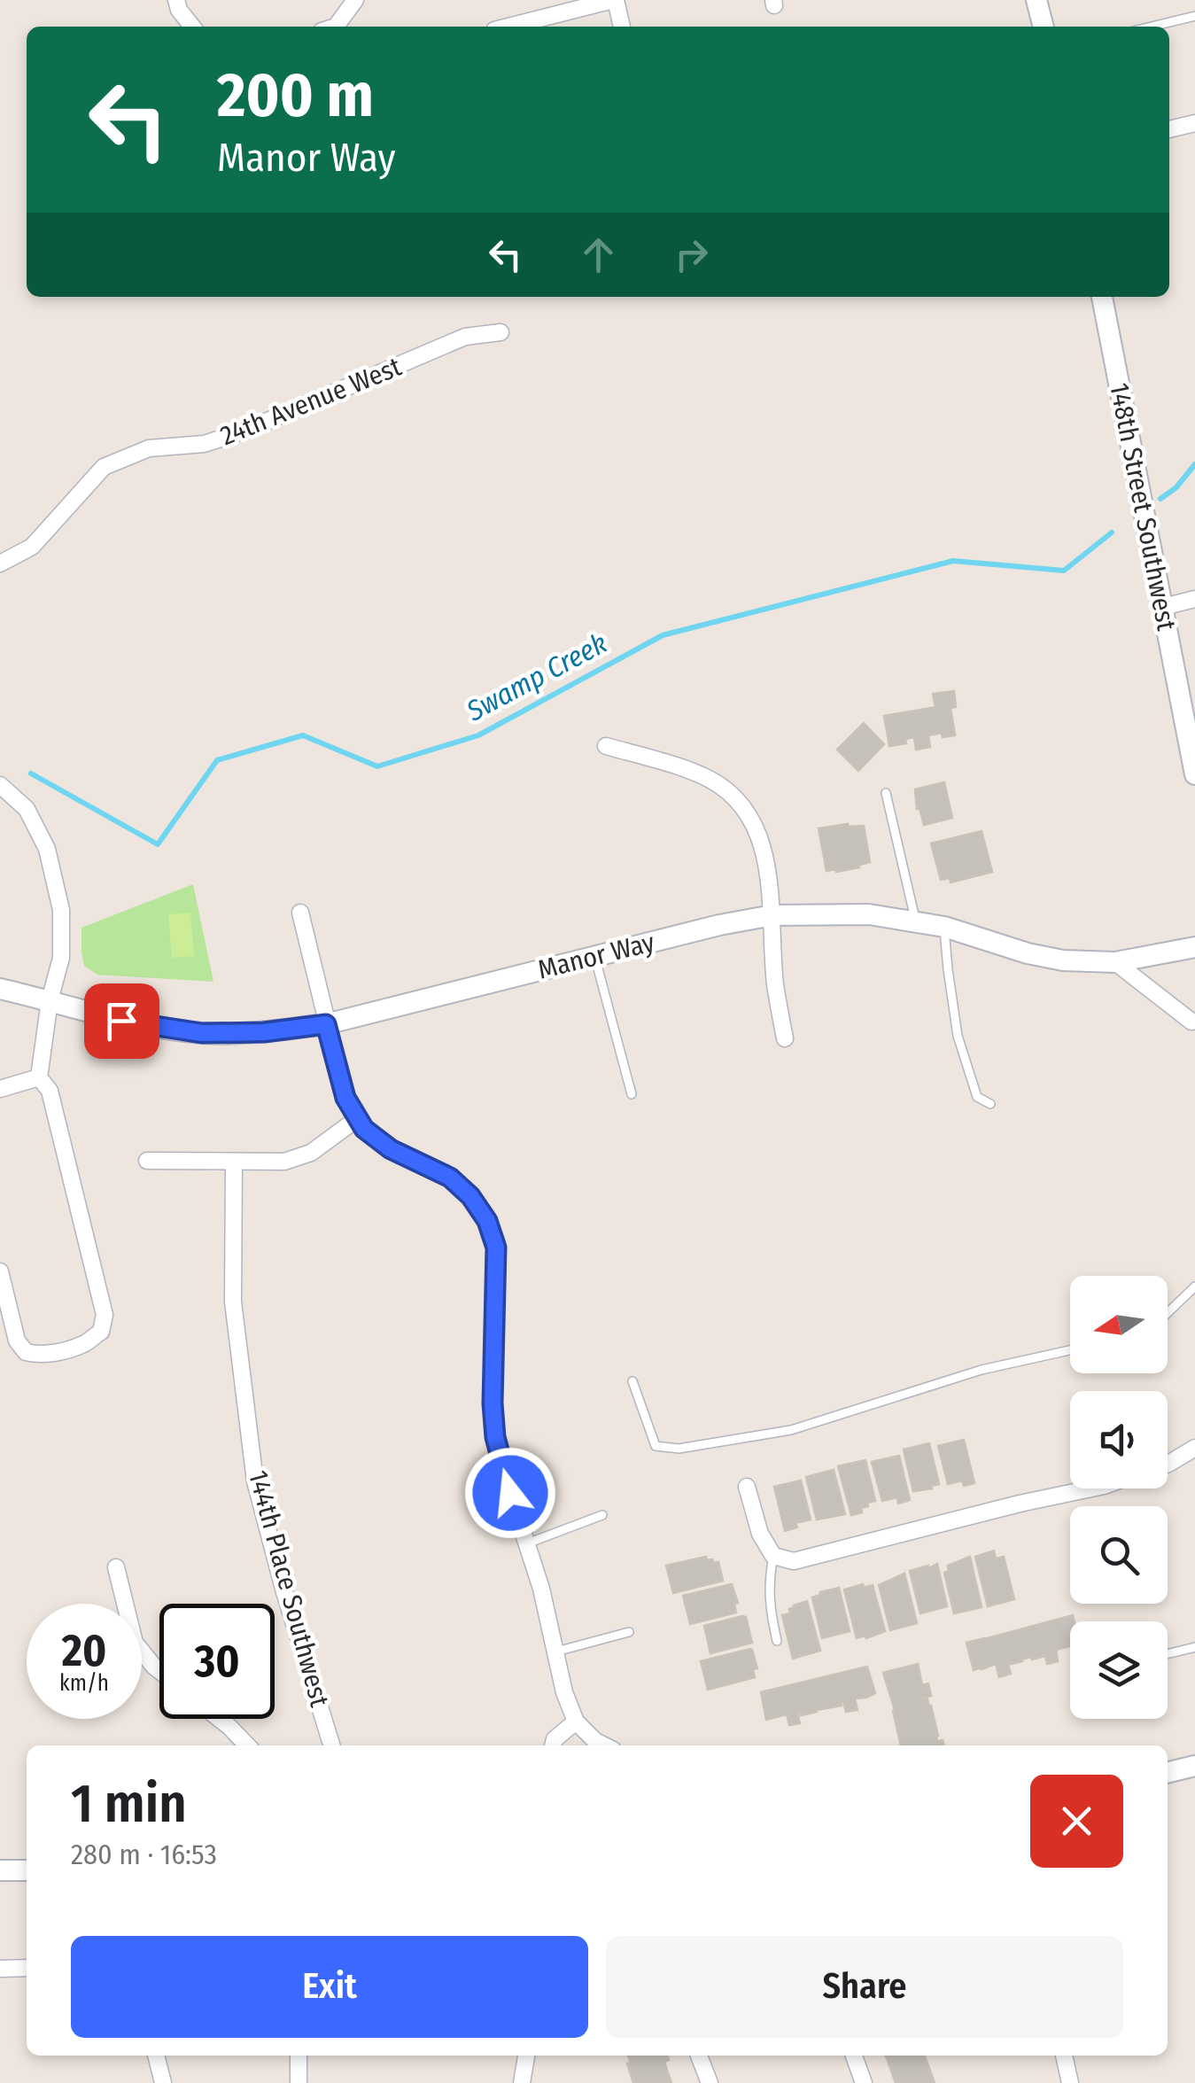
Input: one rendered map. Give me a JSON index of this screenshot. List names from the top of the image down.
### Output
{
  "streets": {
    "street": [
      "24th Avenue West",
      "148th Street Southwest",
      "Manor Way",
      "144th Place Southwest"
    ]
  },
  "water": ["Swamp Creek"],
  "north": "left",
  "page": {
    "turn": ["200 m", "Manor Way"],
    "speed": "20 km/h",
    "limit": "30",
    "heading": ["1 min", "280 m · 16:53"],
    "buttons": ["Exit", "Share"]
  }
}
